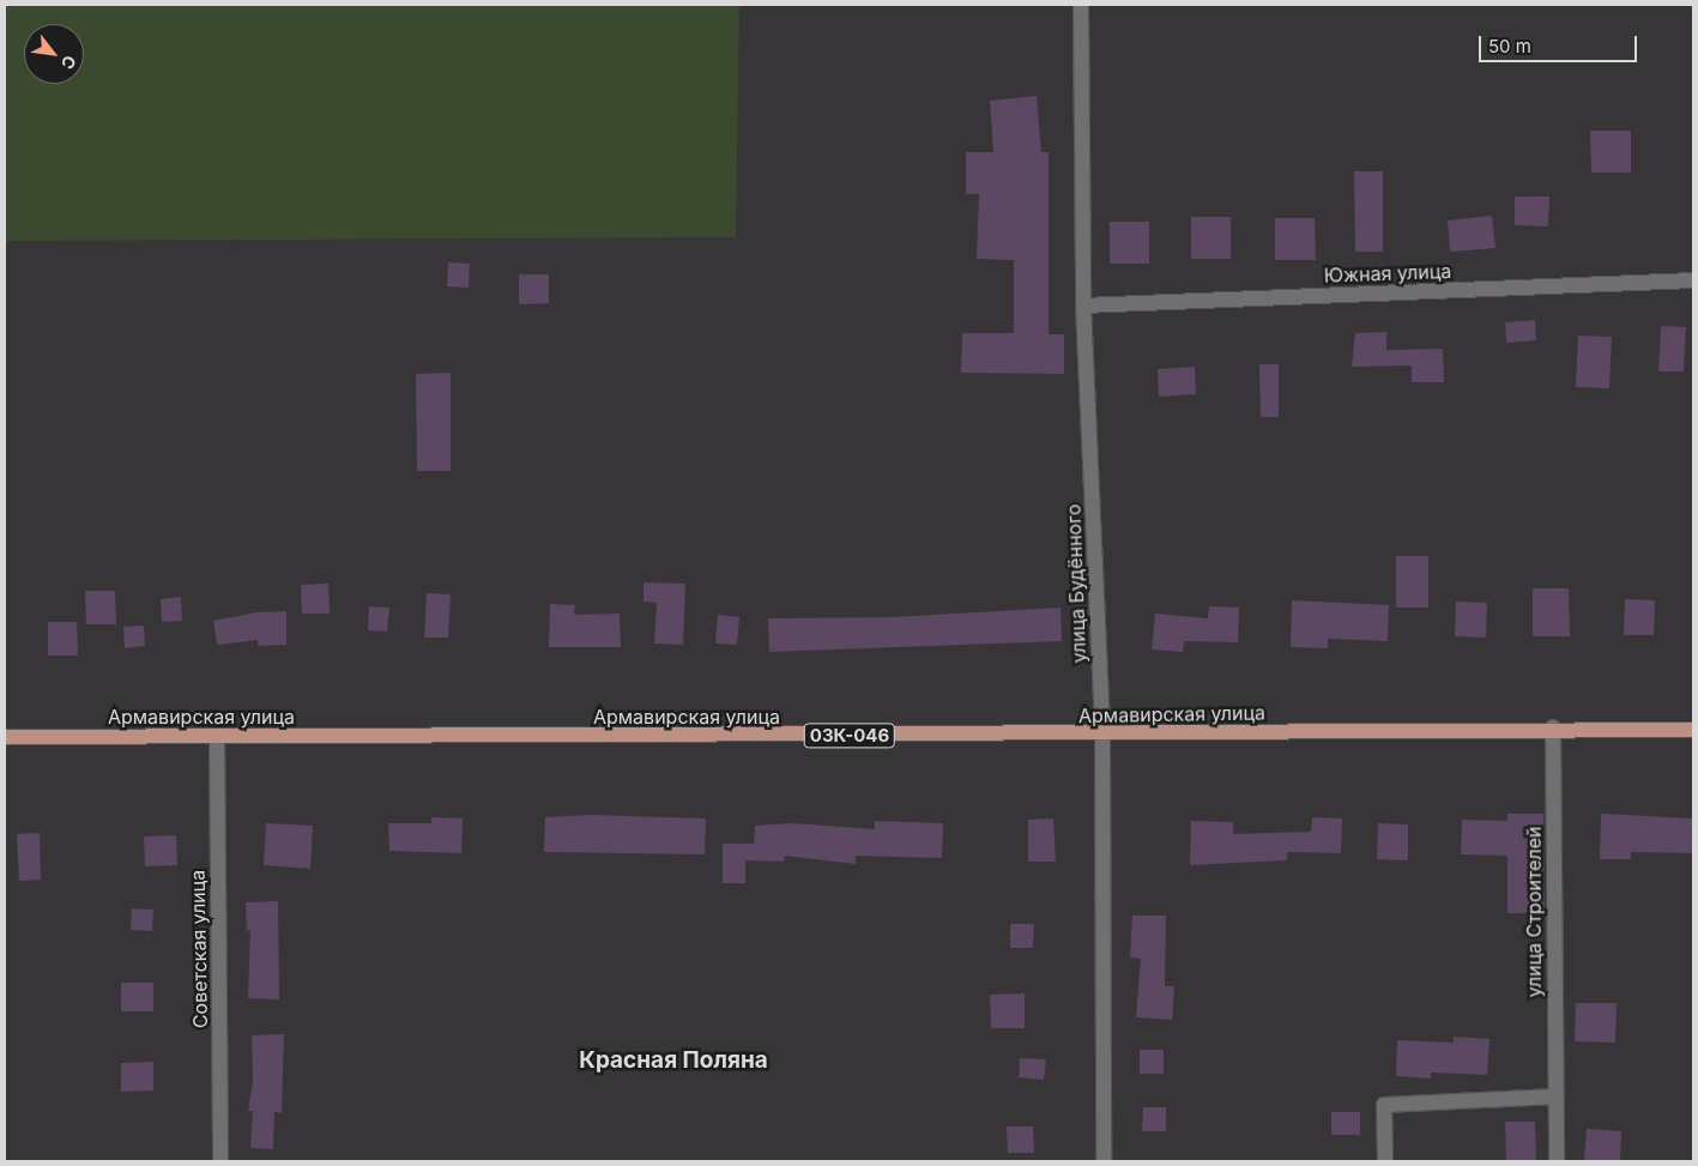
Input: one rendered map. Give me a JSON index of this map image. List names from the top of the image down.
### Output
{
  "streets": {
    "main road": ["Армавирская улица", "03К-046"],
    "street": [
      "Южная улица",
      "улица Будённого",
      "улица Строителей",
      "Советская улица"
    ]
  },
  "crossings": [
    ["Южная улица", "улица Будённого"],
    ["улица Будённого", "Армавирская улица"],
    ["Армавирская улица", "улица Строителей"],
    ["Армавирская улица", "Советская улица"]
  ],
  "districts": ["Красная Поляна"],
  "scale_bar": "50 m",
  "north": "bottom right"
}
